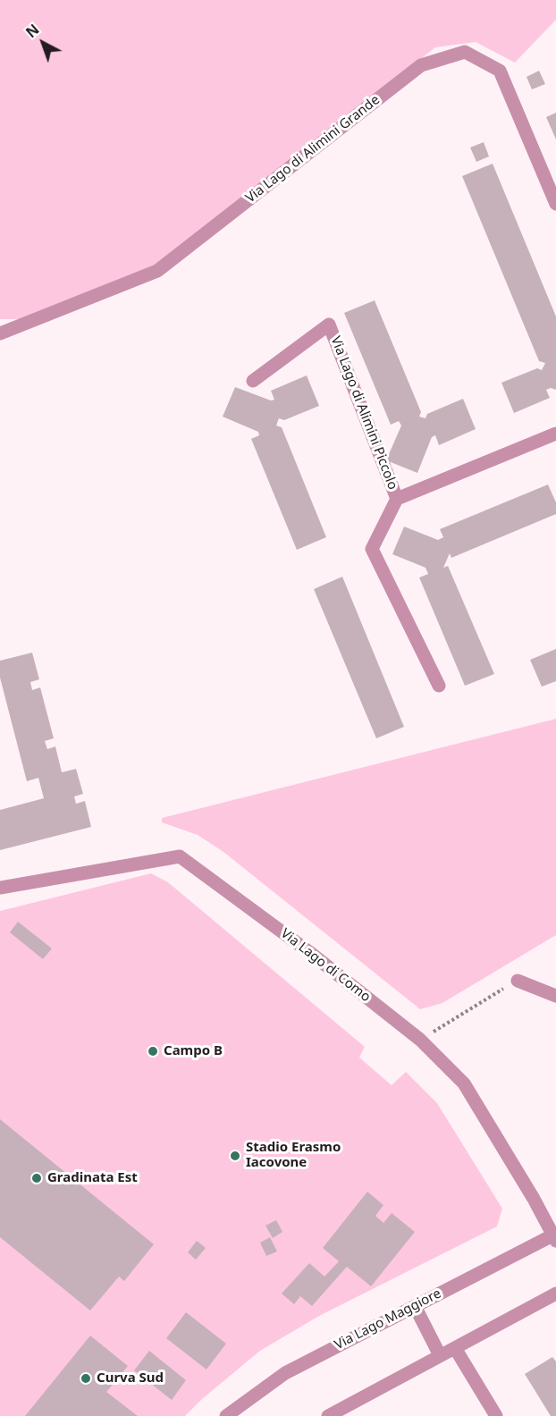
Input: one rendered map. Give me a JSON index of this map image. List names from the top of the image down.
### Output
{
  "streets": {
    "street": [
      "Via Lago di Alimini Grande",
      "Via Lago di Alimini Piccolo",
      "Via Lago di Como",
      "Via Lago Maggiore"
    ]
  },
  "crossings": [
    ["Via Lago di Como", "Via Lago Maggiore"]
  ],
  "places": [
    "Campo B",
    "Stadio Erasmo Iacovone",
    "Gradinata Est",
    "Curva Sud"
  ],
  "north": "top left"
}
